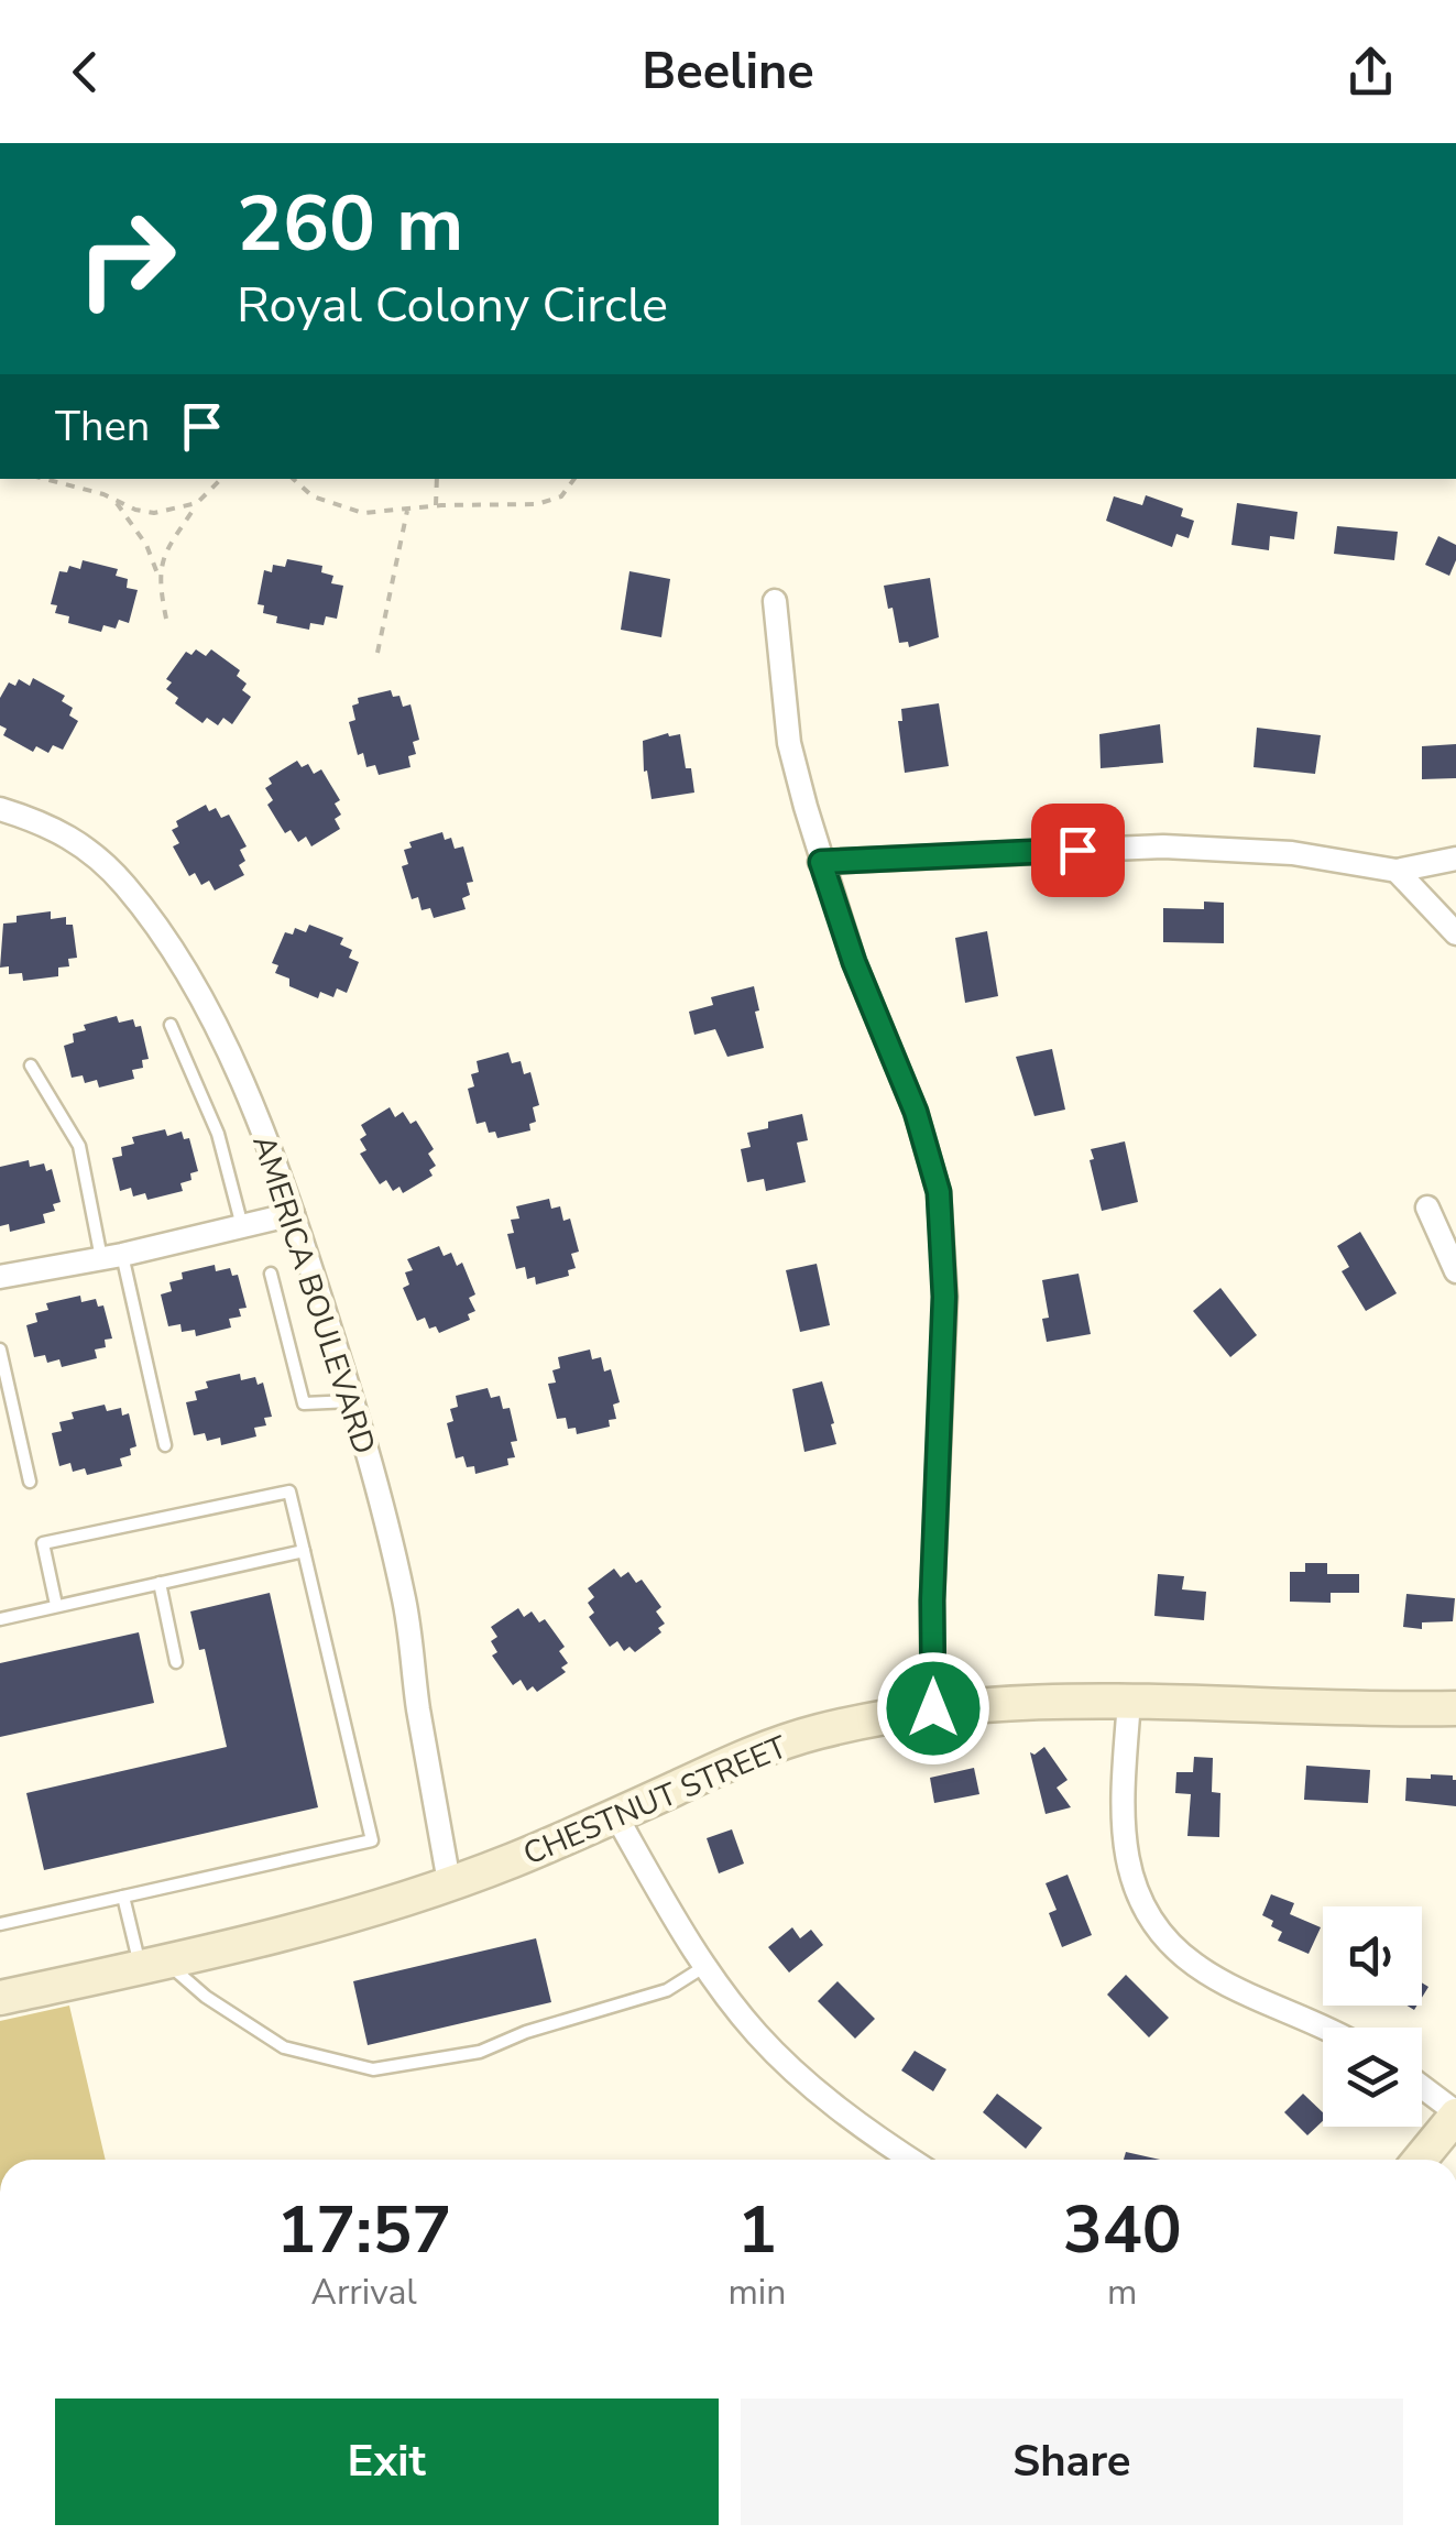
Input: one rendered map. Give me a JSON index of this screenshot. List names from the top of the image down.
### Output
{
  "streets": {
    "main road": ["CHESTNUT STREET"],
    "street": ["AMERICA BOULEVARD"]
  },
  "crossings": [
    ["AMERICA BOULEVARD", "CHESTNUT STREET"]
  ],
  "page": {
    "header": "Beeline",
    "turn": ["260 m", "Royal Colony Circle"],
    "then": "Then",
    "eta": [
      "17:57",
      "Arrival",
      "1",
      "min",
      "340",
      "m"
    ],
    "buttons": ["Exit", "Share"]
  }
}
